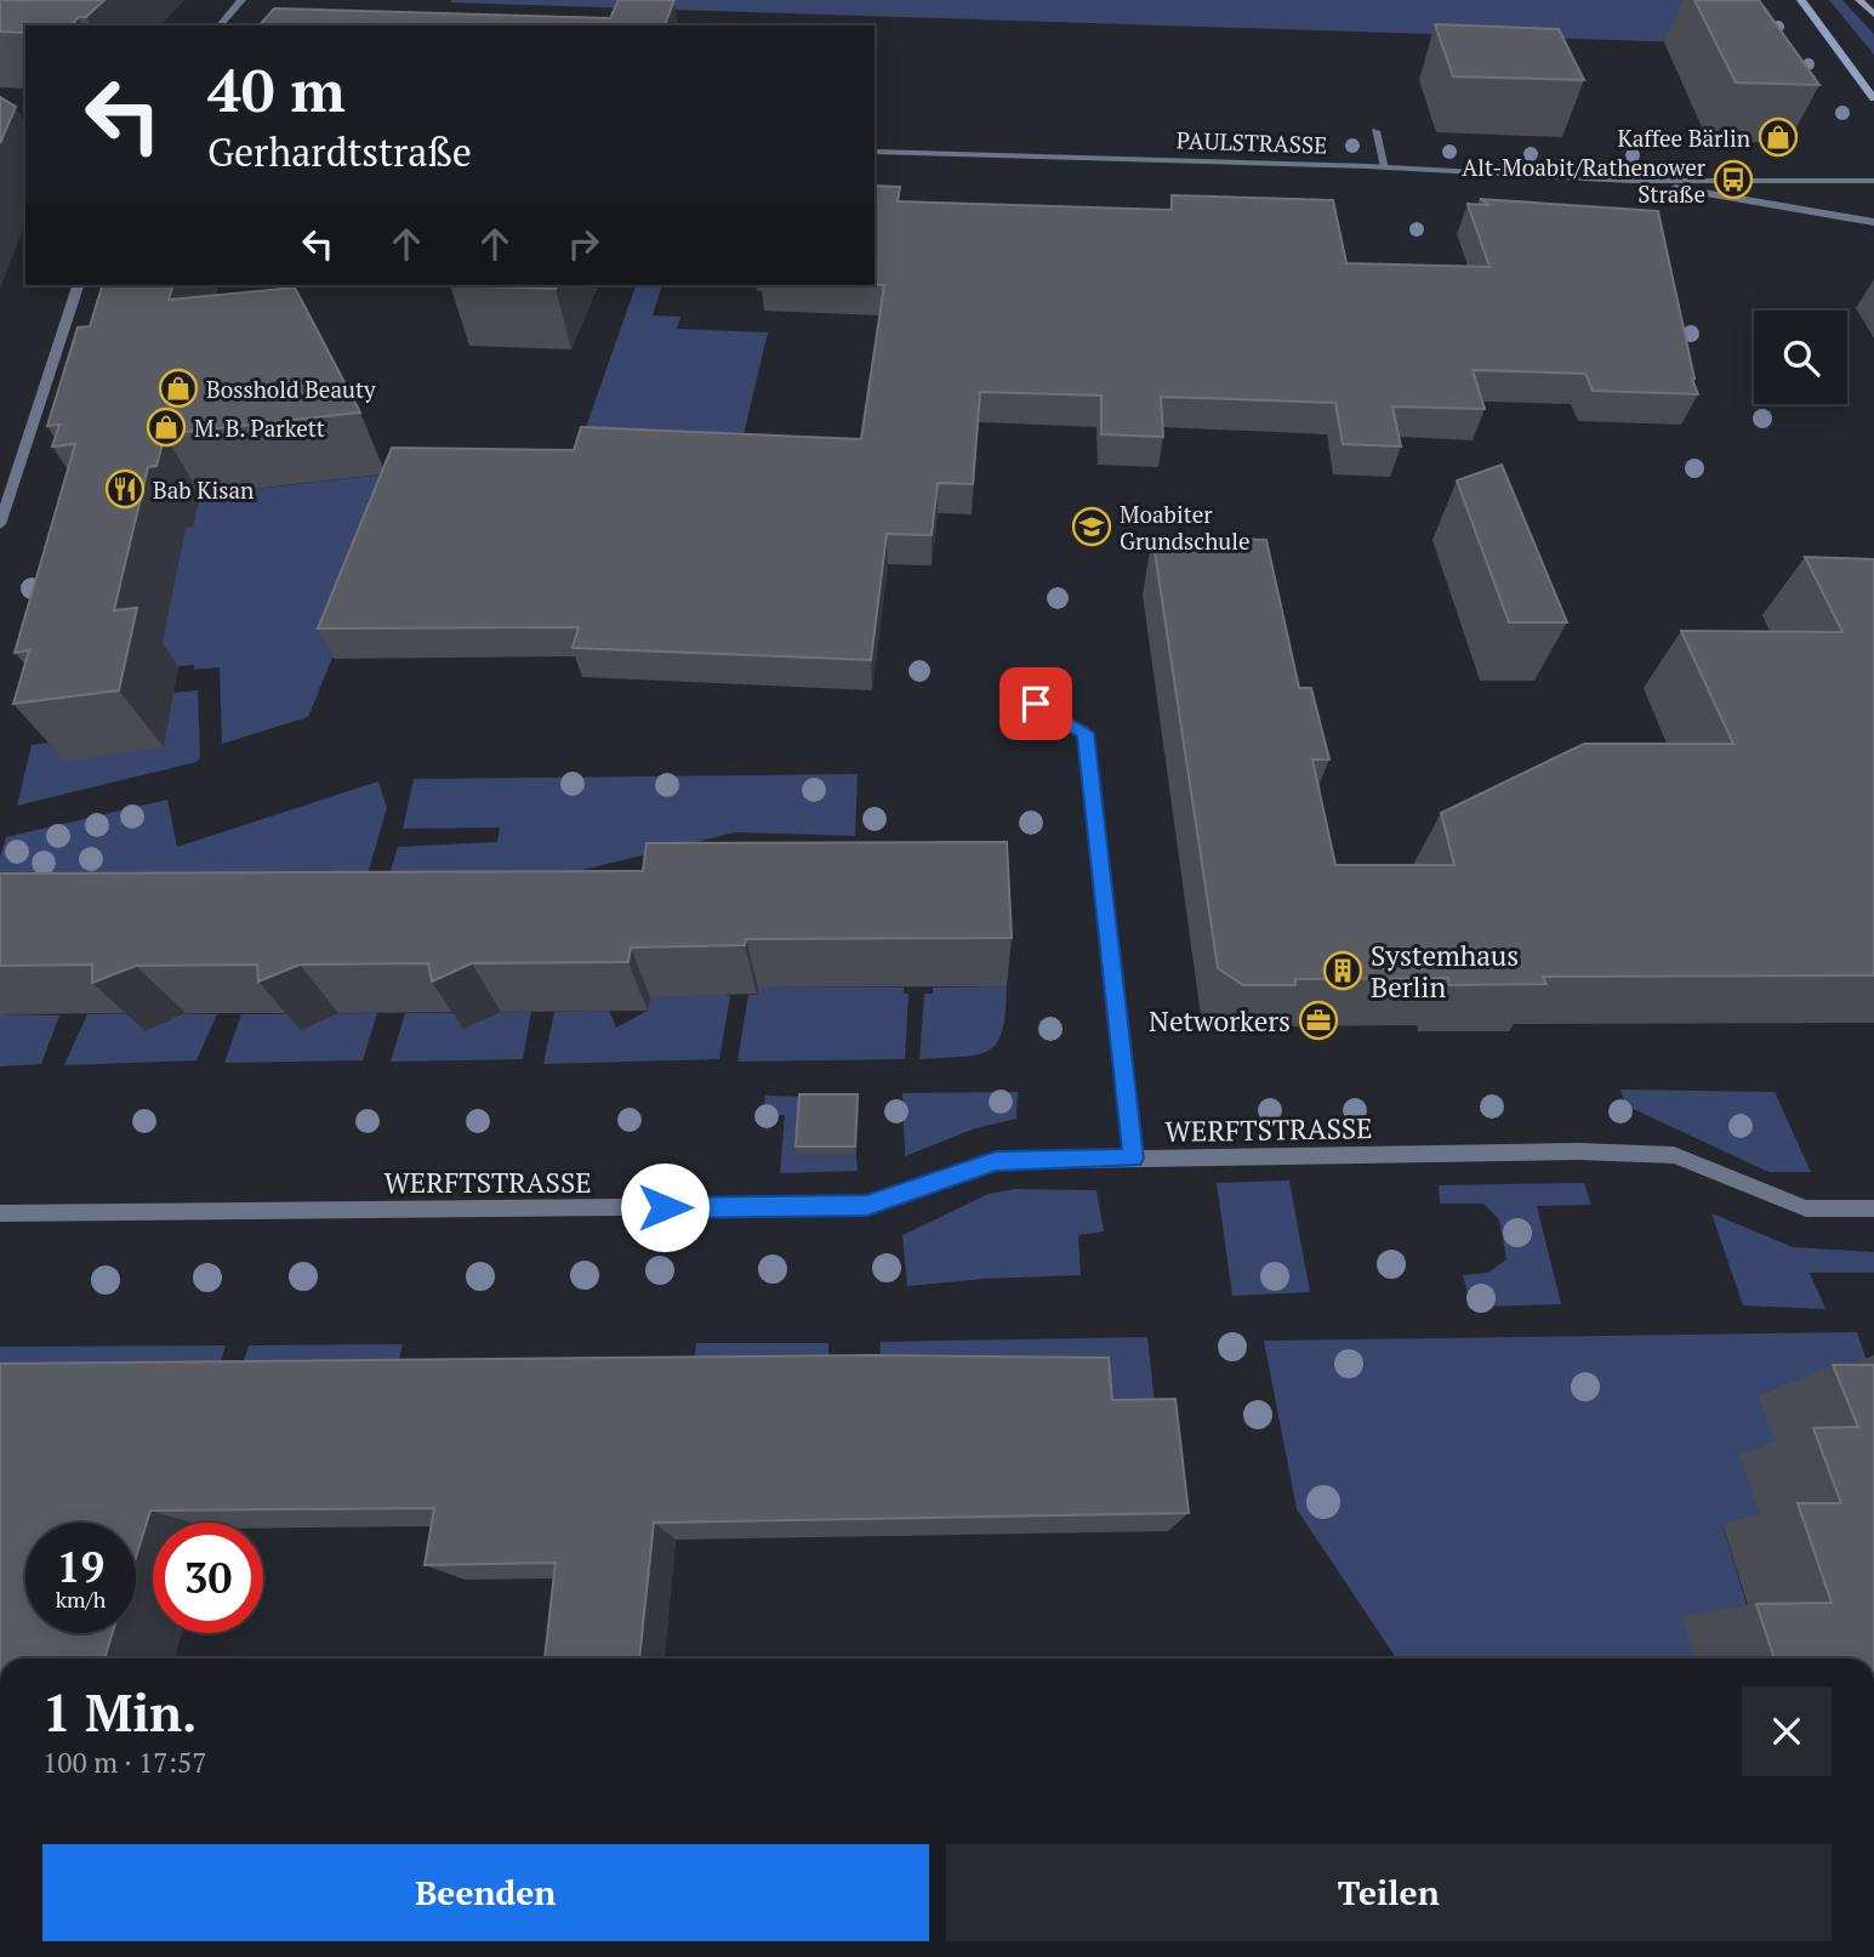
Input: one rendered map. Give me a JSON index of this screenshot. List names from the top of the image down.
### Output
{
  "streets": {
    "street": ["PAULSTRASSE", "WERFTSTRASSE"]
  },
  "places": {
    "shop": ["Kaffee Bärlin", "Bosshold Beauty", "M. B. Parkett"],
    "bus stop": ["Alt-Moabit/Rathenower Straße"],
    "restaurant": ["Bab Kisan"],
    "school or university": ["Moabiter Grundschule"],
    "building": ["Systemhaus Berlin"],
    "office": ["Networkers"]
  },
  "page": {
    "turn": ["40 m", "Gerhardtstraße"],
    "speed": "19 km/h",
    "limit": "30",
    "heading": ["1 Min.", "100 m · 17:57"],
    "buttons": ["Beenden", "Teilen"]
  }
}
